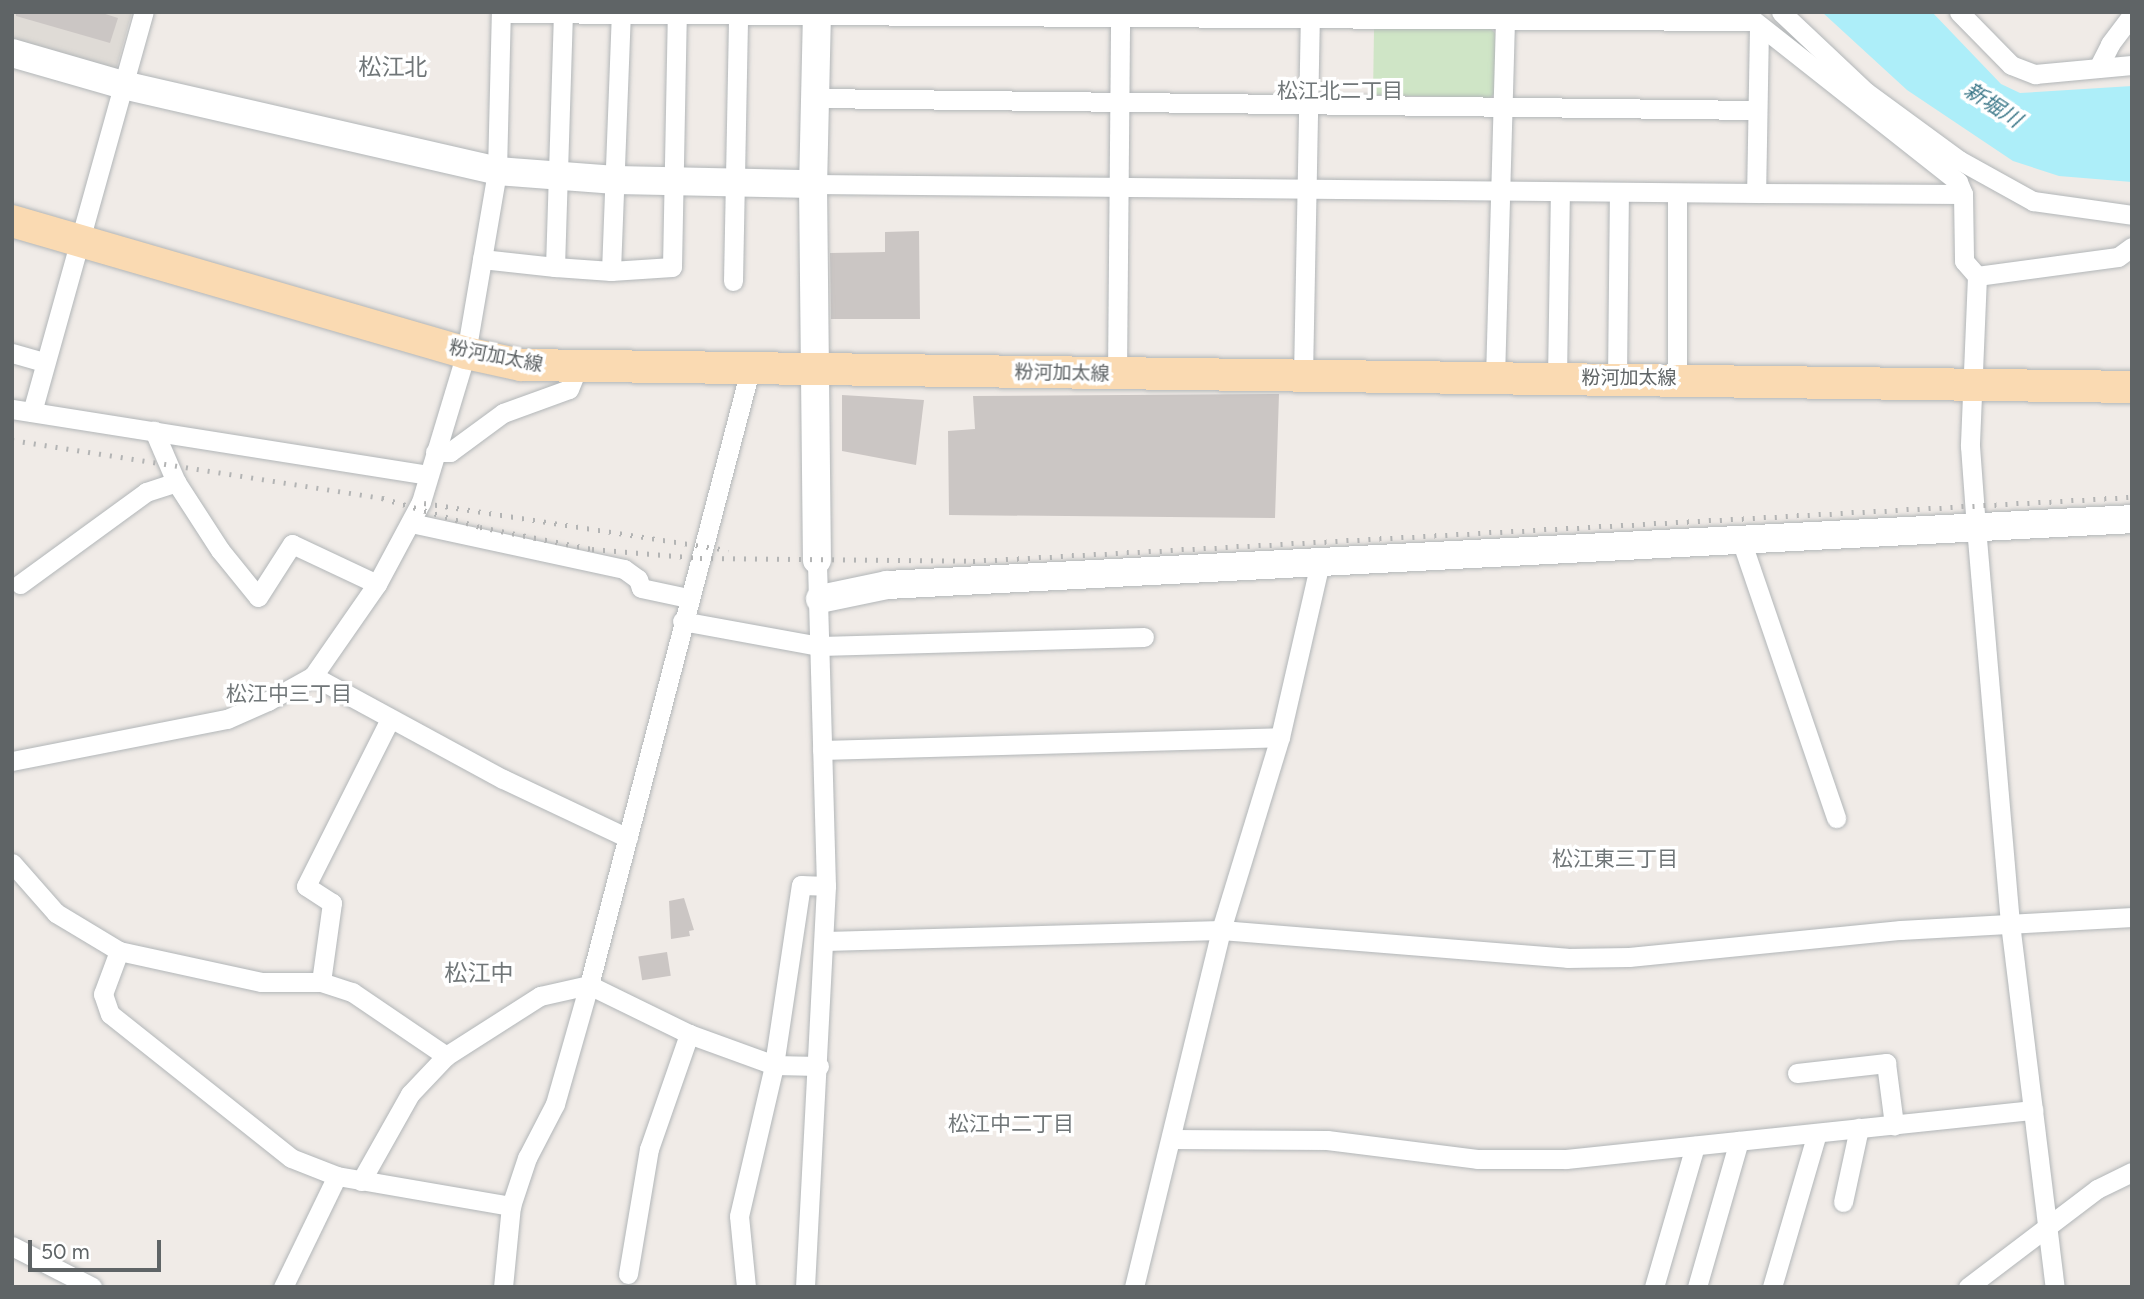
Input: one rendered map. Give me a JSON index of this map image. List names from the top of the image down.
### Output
{
  "streets": {
    "main road": ["粉河加太線"]
  },
  "districts": [
    "松江北",
    "松江北二丁目",
    "松江中三丁目",
    "松江東三丁目",
    "松江中",
    "松江中二丁目"
  ],
  "water": ["新堀川"],
  "scale_bar": "50 m"
}
